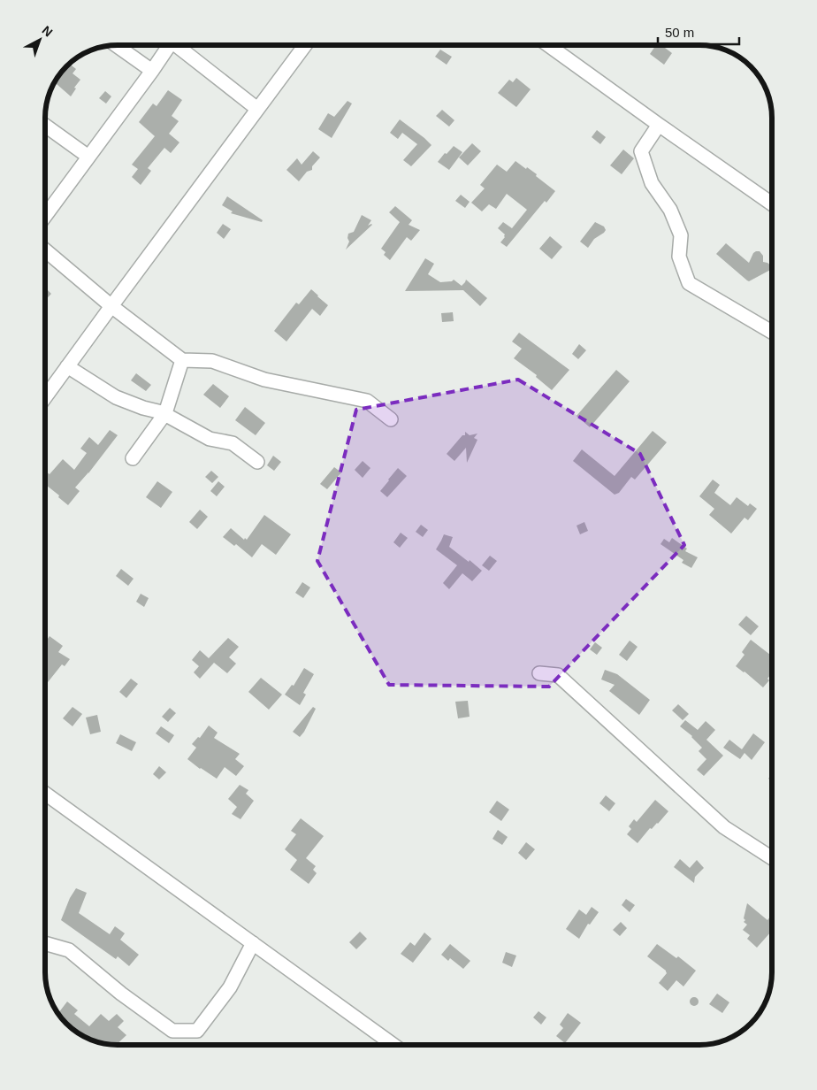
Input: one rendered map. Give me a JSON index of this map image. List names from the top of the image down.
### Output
{
  "scale_bar": "50 m",
  "north": "top right"
}
